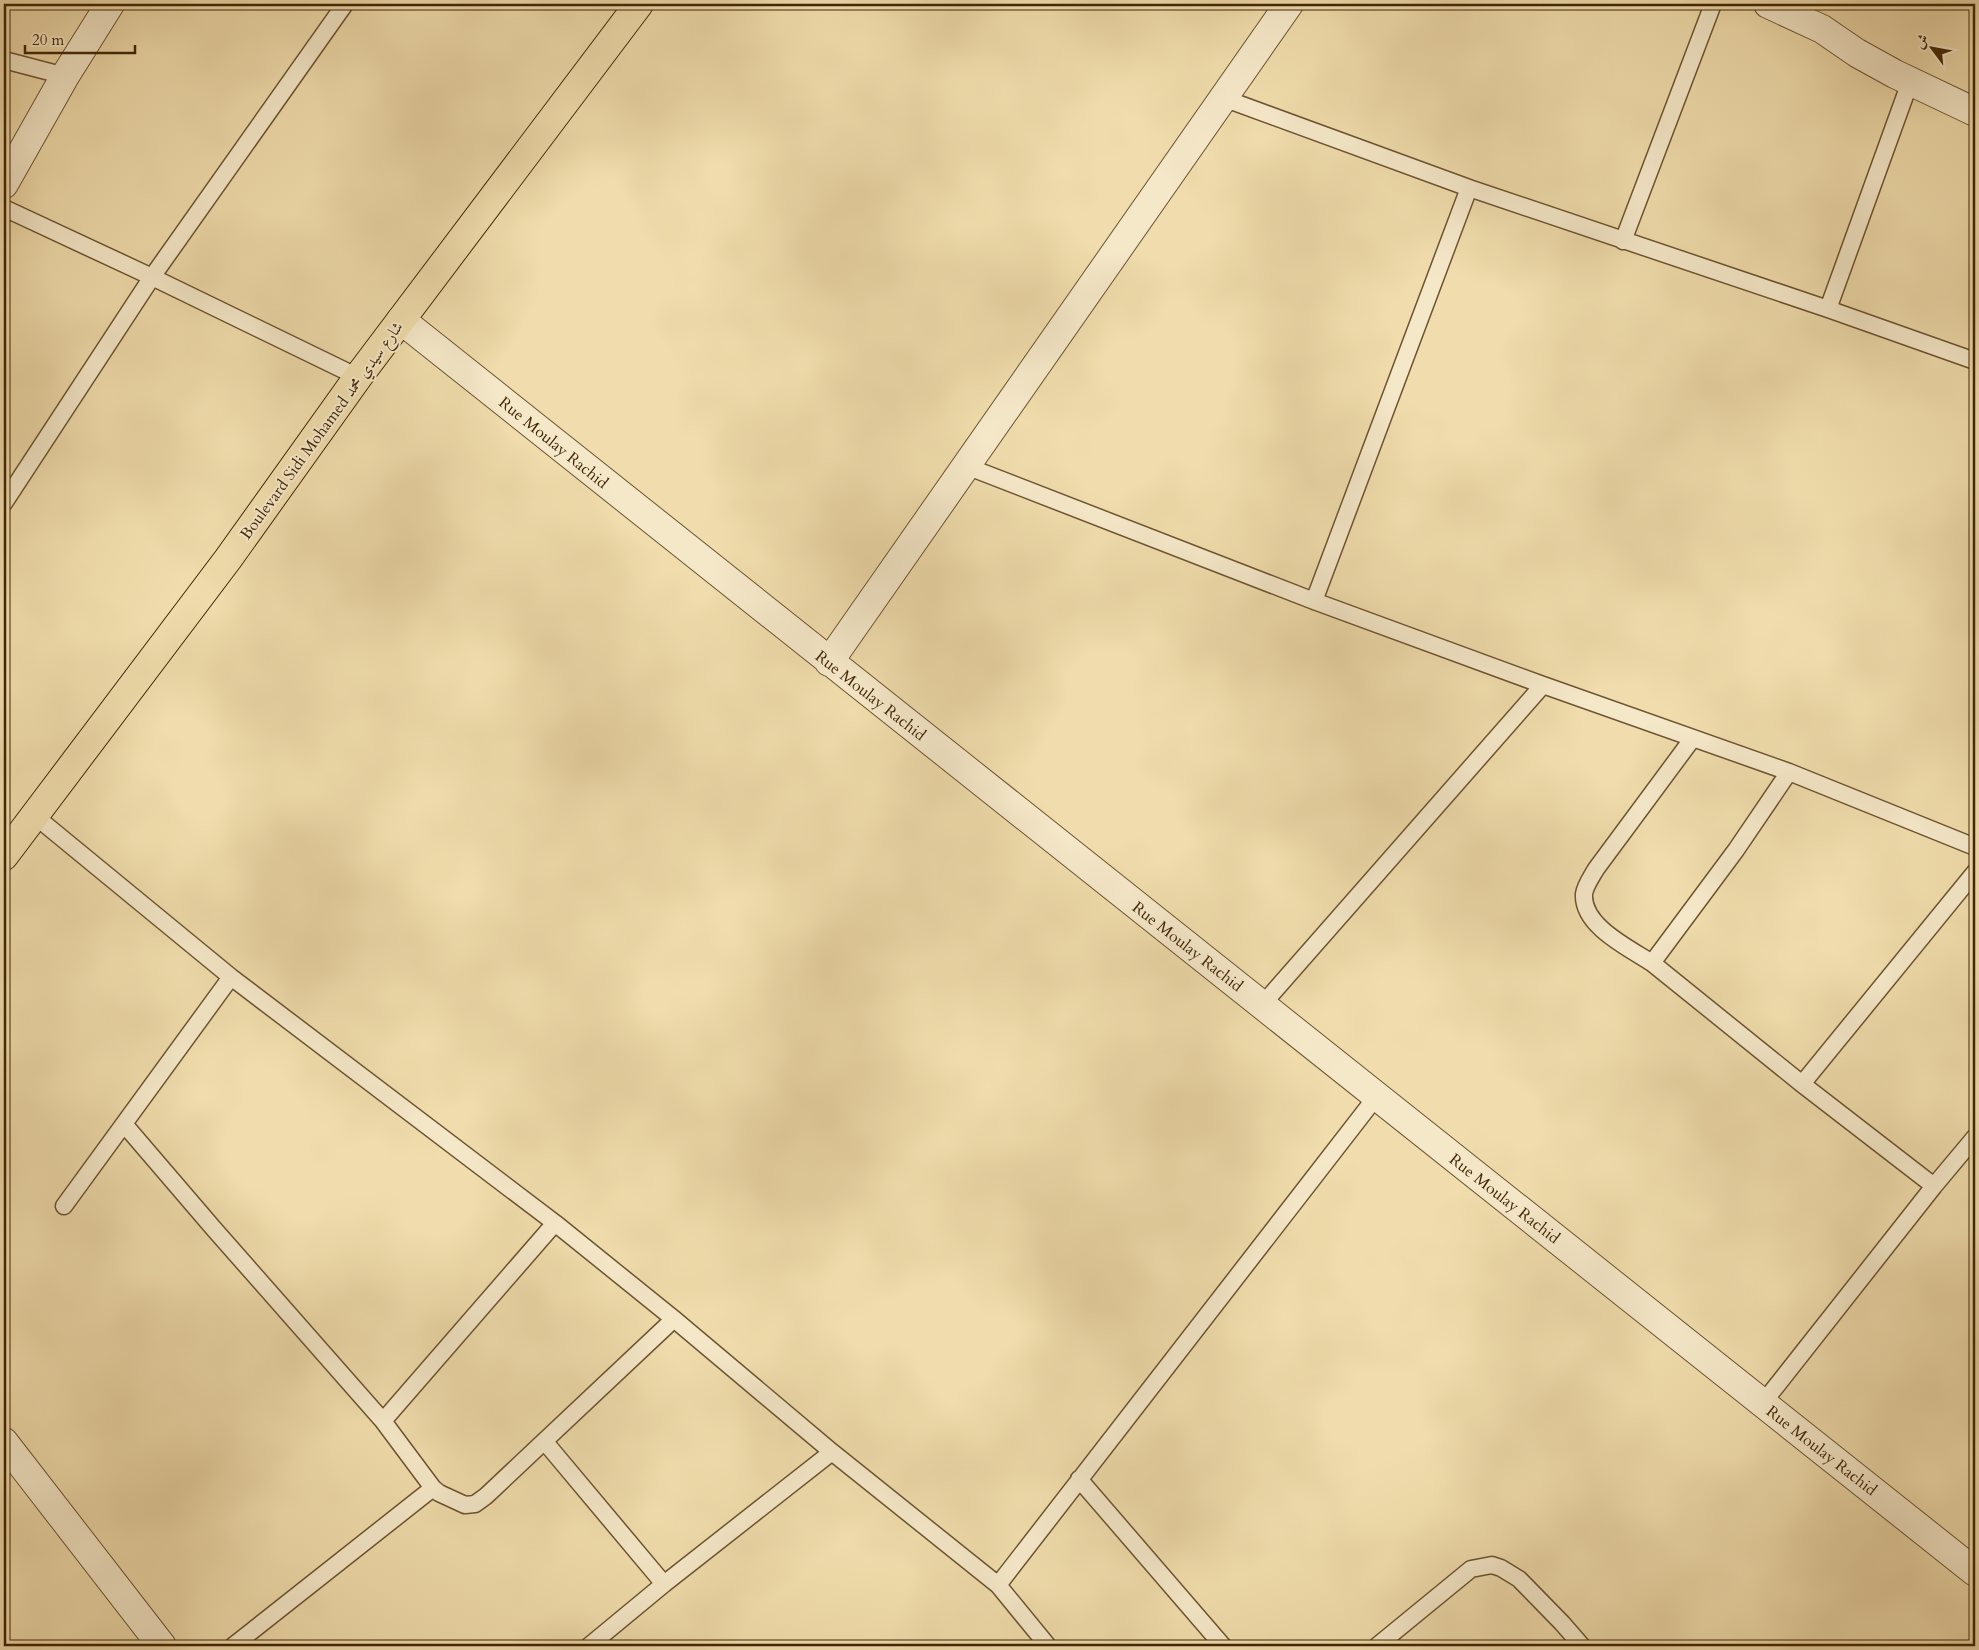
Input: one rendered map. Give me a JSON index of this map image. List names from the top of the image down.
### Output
{
  "streets": {
    "main road": ["Boulevard Sidi Mohamed شارع سيدي محمد"],
    "street": ["Rue Moulay Rachid"]
  },
  "crossings": [
    ["Boulevard Sidi Mohamed شارع سيدي محمد", "Rue Moulay Rachid"]
  ],
  "scale_bar": "20 m",
  "north": "top left"
}
